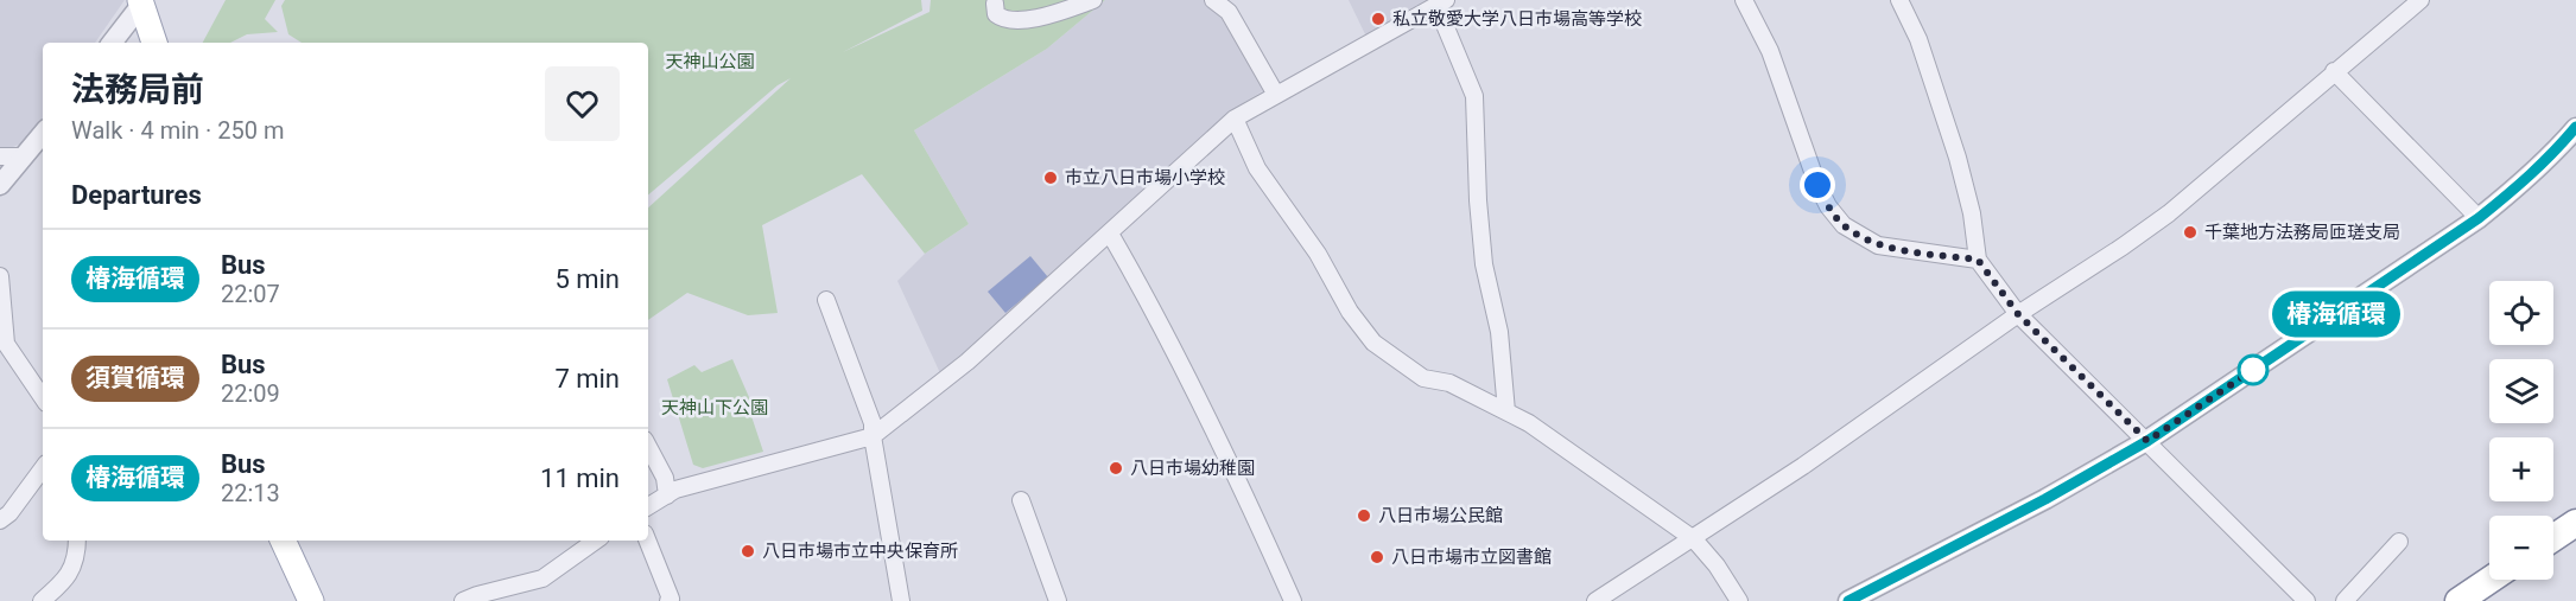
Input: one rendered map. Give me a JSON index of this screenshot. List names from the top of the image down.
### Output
{
  "parks": ["天神山公園", "天神山下公園"],
  "places": [
    "私立敬愛大学八日市場高等学校",
    "市立八日市場小学校",
    "千葉地方法務局匝瑳支局",
    "八日市場幼稚園",
    "八日市場公民館",
    "八日市場市立中央保育所",
    "八日市場市立図書館"
  ],
  "lines": ["bus line 椿海循環"],
  "page": {
    "on_map": "椿海循環",
    "heading": [
      ["法務局前", "Walk · 4 min · 250 m"],
      "Departures"
    ],
    "list": [
      {
        "mark": "椿海循環",
        "name": "Bus",
        "note": "22:07",
        "value": "5 min"
      },
      {
        "mark": "須賀循環",
        "name": "Bus",
        "note": "22:09",
        "value": "7 min"
      },
      {
        "mark": "椿海循環",
        "name": "Bus",
        "note": "22:13",
        "value": "11 min"
      }
    ],
    "map_buttons": ["+", "−"]
  }
}
